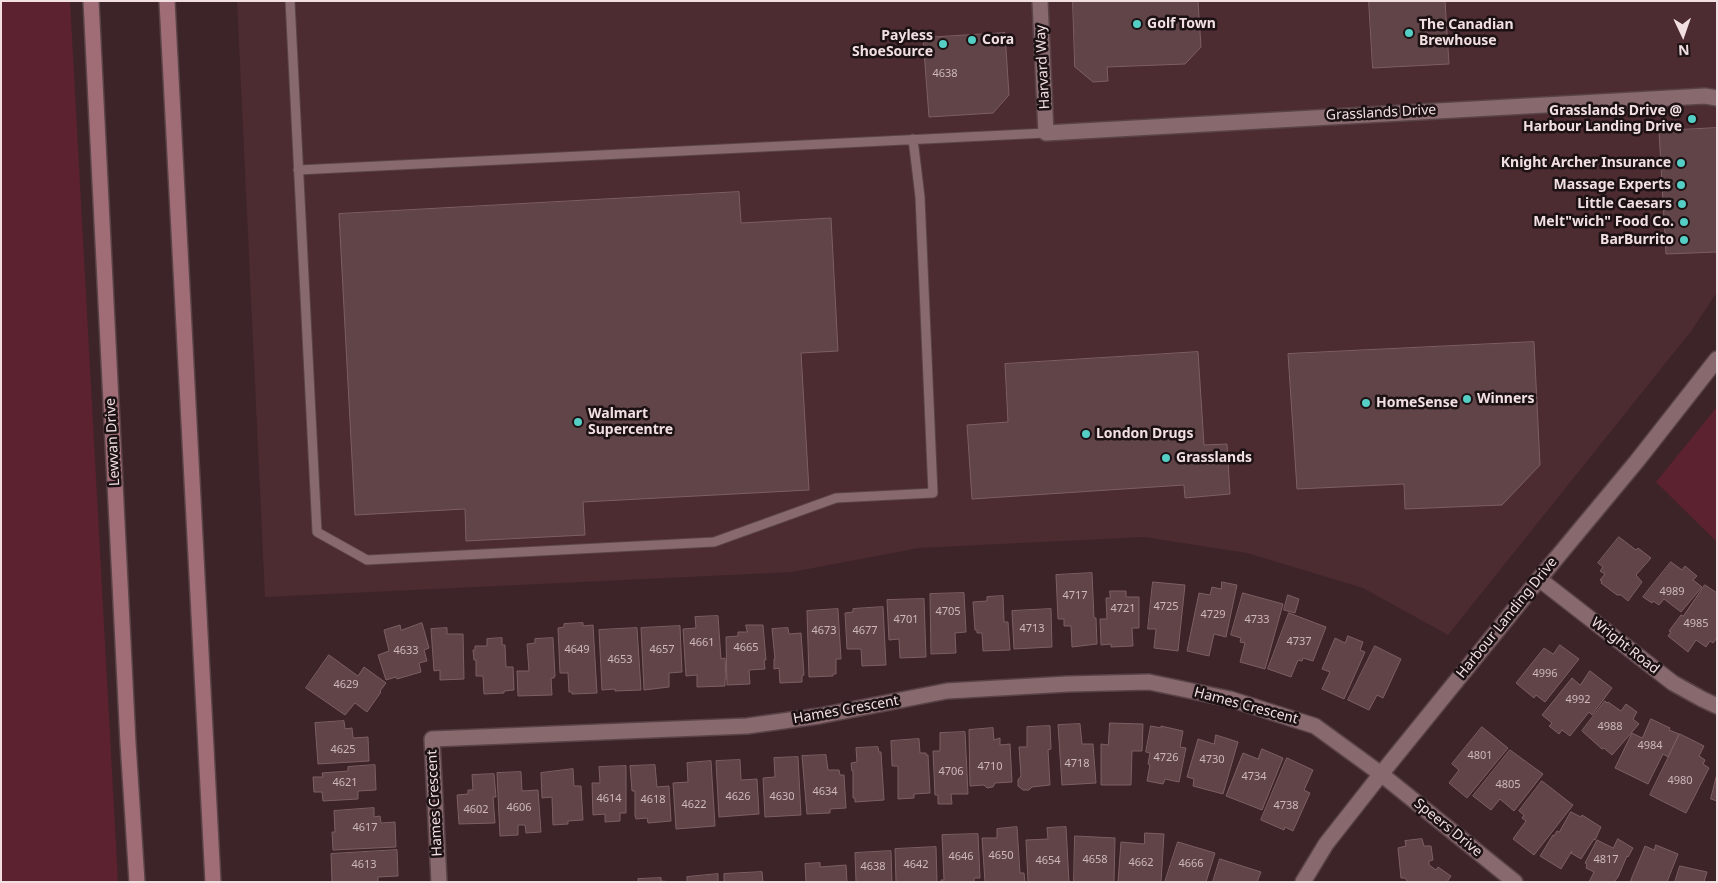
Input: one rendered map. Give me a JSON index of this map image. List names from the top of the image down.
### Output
{
  "streets": {
    "main road": ["Lewvan Drive"],
    "street": [
      "Harvard Way",
      "Grasslands Drive",
      "Harbour Landing Drive",
      "Wright Road",
      "Hames Crescent",
      "Speers Drive"
    ]
  },
  "crossings": [
    ["Harvard Way", "Grasslands Drive"],
    ["Harbour Landing Drive", "Wright Road"],
    ["Harbour Landing Drive", "Hames Crescent"],
    ["Harbour Landing Drive", "Speers Drive"],
    ["Hames Crescent", "Speers Drive"]
  ],
  "places": [
    "Golf Town",
    "The Canadian Brewhouse",
    "Cora",
    "Payless ShoeSource",
    "Grasslands Drive @ Harbour Landing Drive",
    "Knight Archer Insurance",
    "Massage Experts",
    "Little Caesars",
    "Melt\"wich\" Food Co.",
    "BarBurrito",
    "Winners",
    "HomeSense",
    "Walmart Supercentre",
    "London Drugs",
    "Grasslands"
  ],
  "house_numbers": [
    "4638",
    "4989",
    "4717",
    "4725",
    "4721",
    "4705",
    "4729",
    "4701",
    "4733",
    "4985",
    "4713",
    "4673",
    "4677",
    "4737",
    "4661",
    "4665",
    "4649",
    "4657",
    "4633",
    "4653",
    "4996",
    "4629",
    "4992",
    "4988",
    "4984",
    "4625",
    "4801",
    "4726",
    "4730",
    "4718",
    "4710",
    "4706",
    "4734",
    "4980",
    "4621",
    "4805",
    "4634",
    "4626",
    "4630",
    "4614",
    "4618",
    "4622",
    "4738",
    "4606",
    "4602",
    "4617",
    "4650",
    "4646",
    "4658",
    "4817",
    "4654",
    "4662",
    "4666",
    "4613",
    "4642",
    "4638"
  ],
  "north": "bottom"
}
